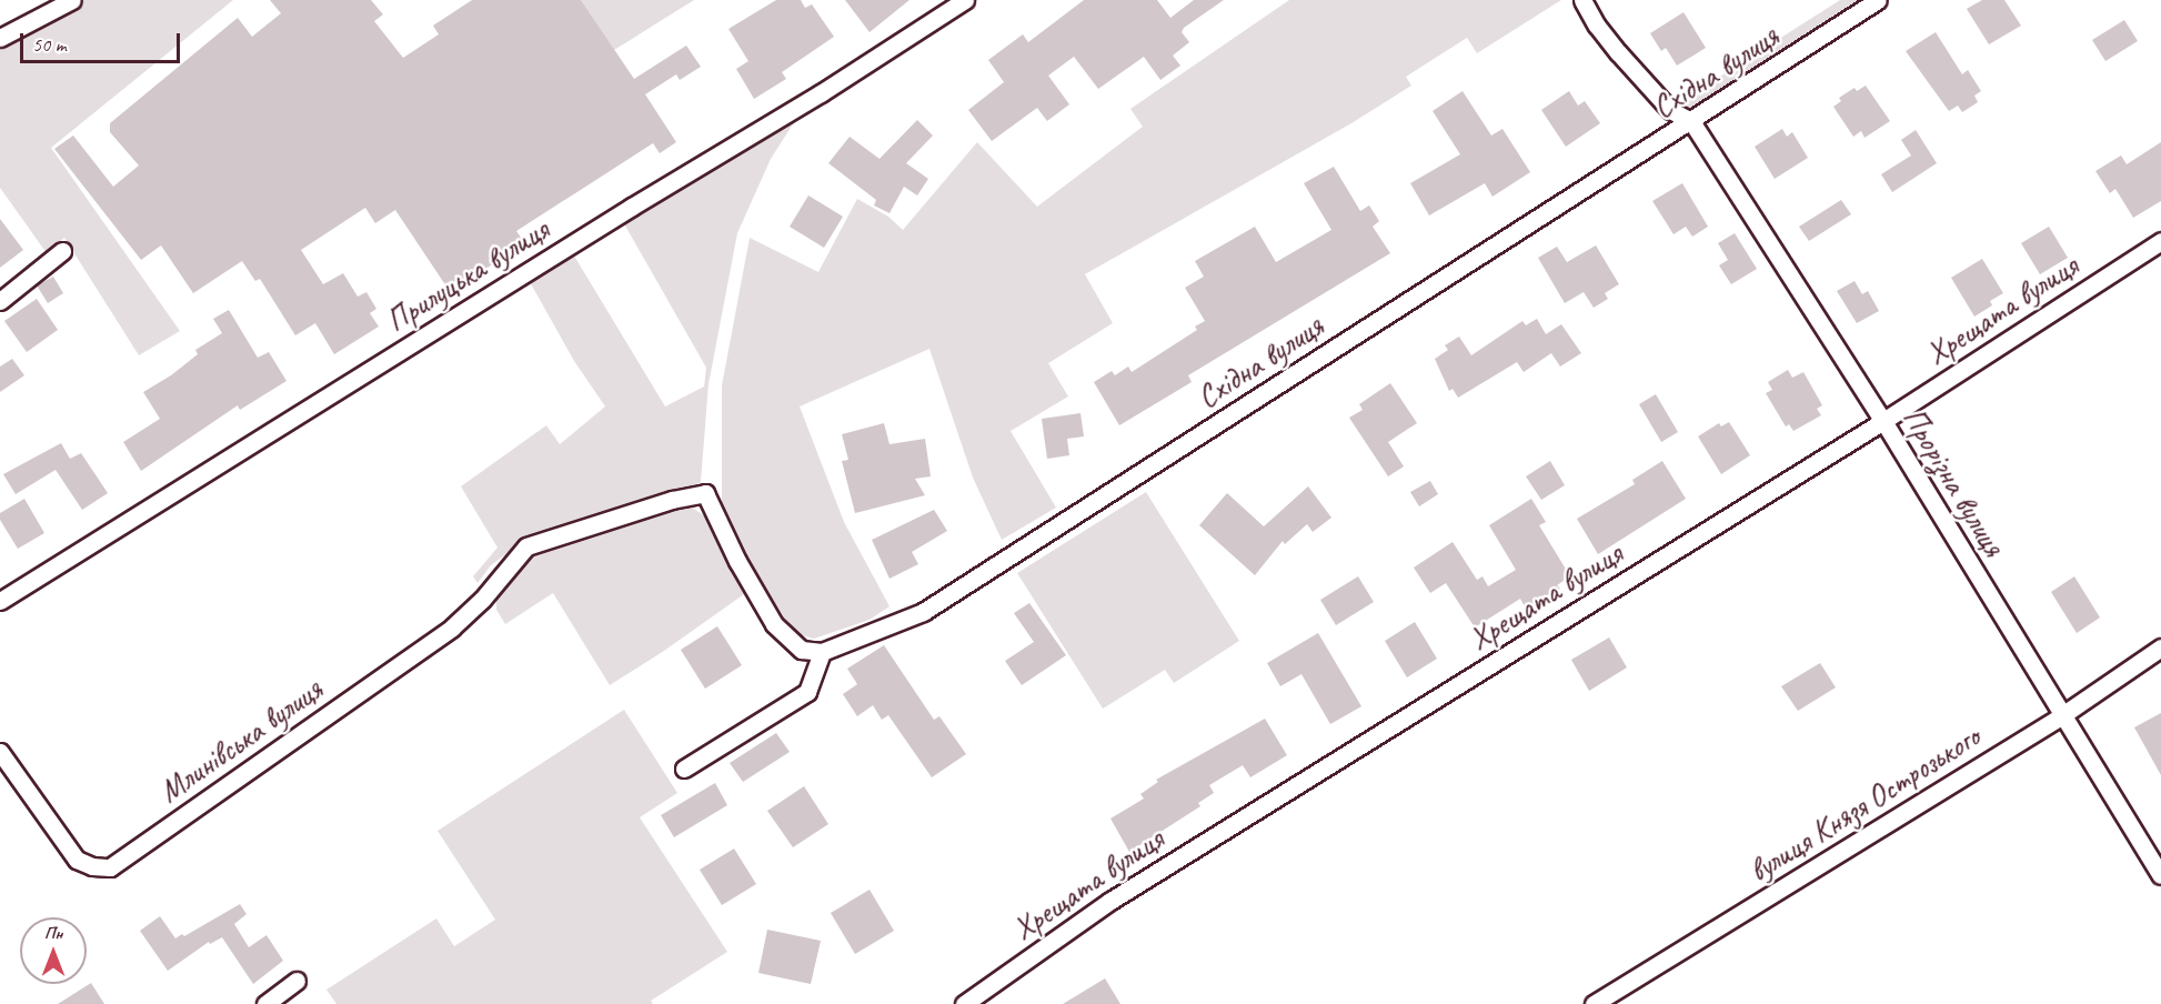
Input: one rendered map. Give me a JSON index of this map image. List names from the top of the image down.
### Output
{
  "streets": {
    "street": [
      "Східна вулиця",
      "Прилуцька вулиця",
      "Хрещата вулиця",
      "Прорізна вулиця",
      "Млинівська вулиця",
      "вулиця Князя Острозького"
    ]
  },
  "crossings": [
    ["Східна вулиця", "Прорізна вулиця"],
    ["Східна вулиця", "Млинівська вулиця"],
    ["Хрещата вулиця", "Прорізна вулиця"],
    ["Прорізна вулиця", "вулиця Князя Острозького"]
  ],
  "scale_bar": "50 m",
  "north": "top"
}
